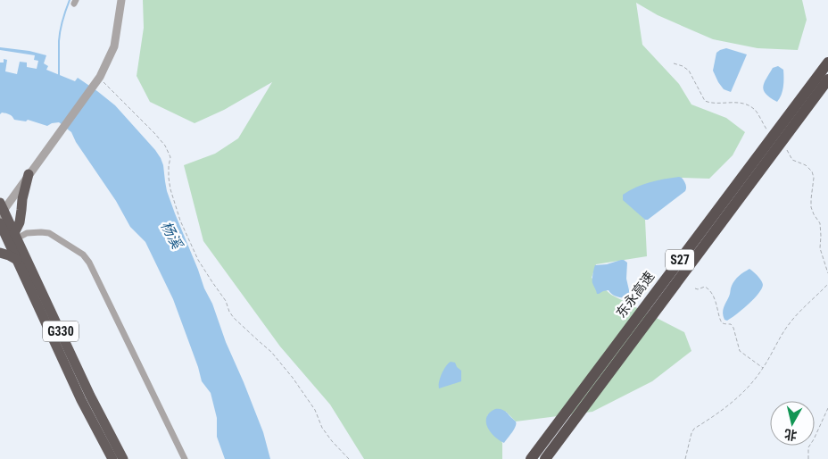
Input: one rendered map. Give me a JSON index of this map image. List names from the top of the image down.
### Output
{
  "streets": {
    "highway": ["S27", "东永高速", "G330"]
  },
  "water": ["杨溪"],
  "north": "bottom"
}
